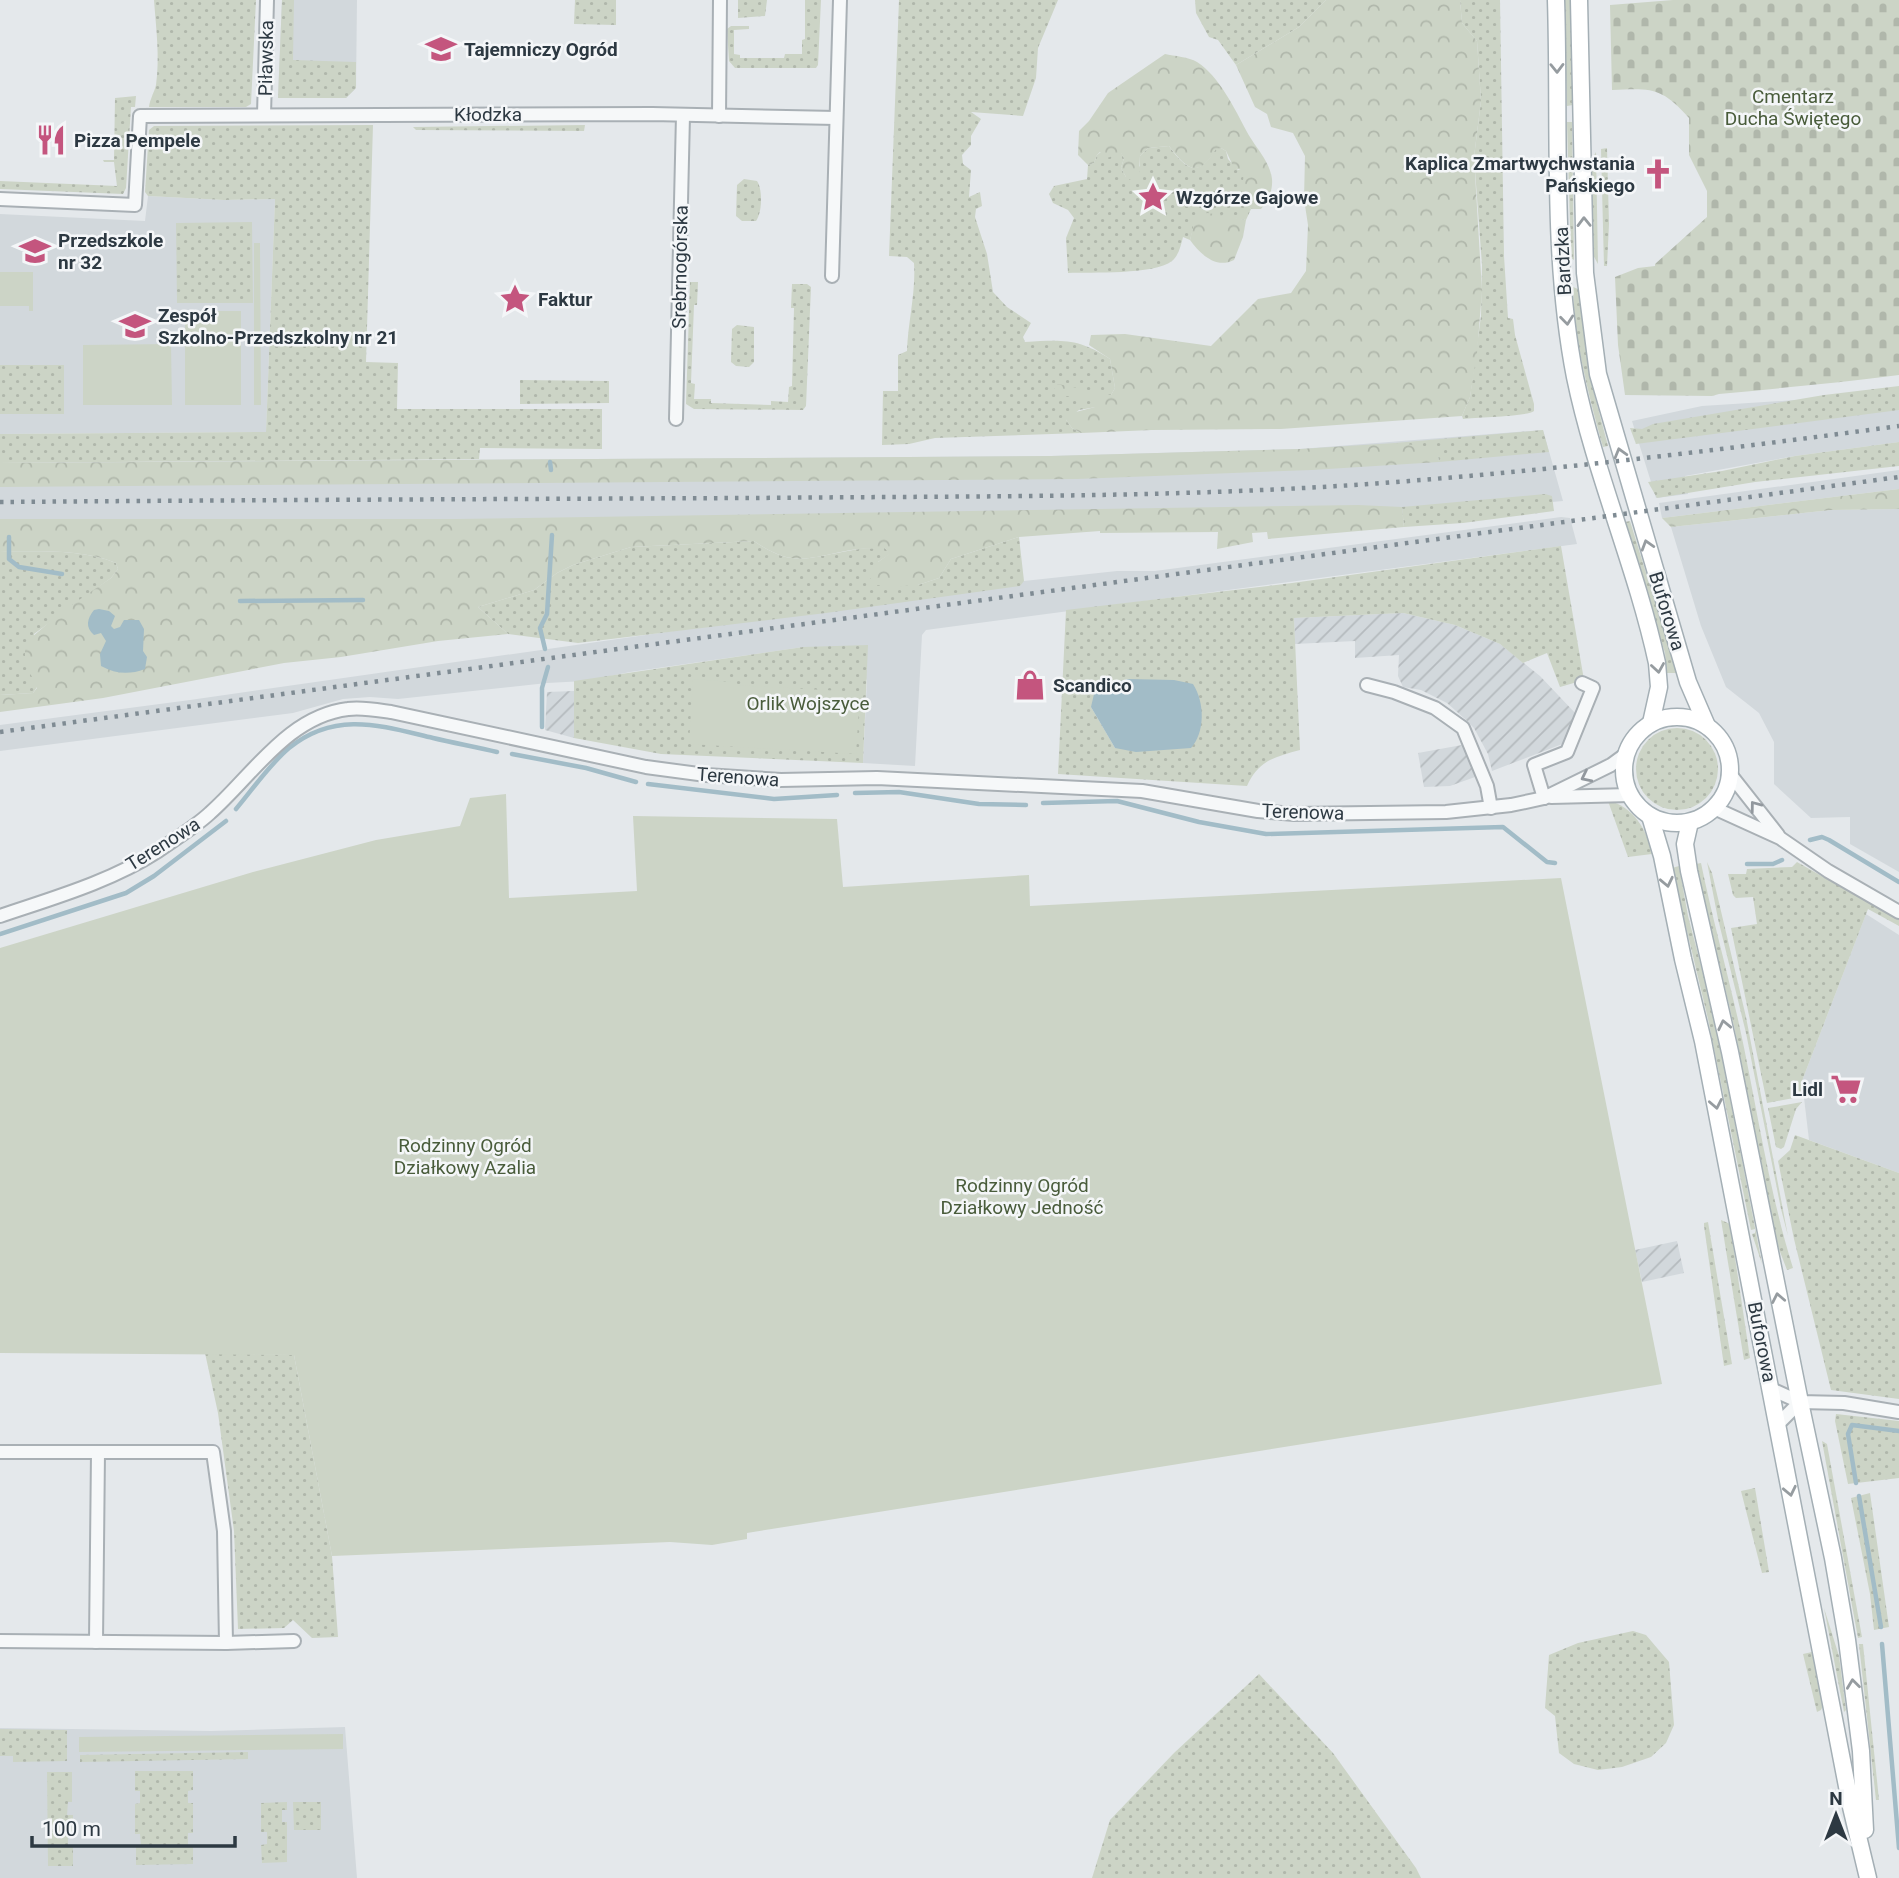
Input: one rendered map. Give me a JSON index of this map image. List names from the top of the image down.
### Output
{
  "streets": {
    "main road": ["Bardzka", "Buforowa"],
    "street": [
      "Piławska",
      "Kłodzka",
      "Srebrnogórska",
      "Terenowa"
    ]
  },
  "crossings": [
    ["Piławska", "Kłodzka"],
    ["Kłodzka", "Srebrnogórska"],
    ["Bardzka", "Buforowa"],
    ["Buforowa", "Terenowa"]
  ],
  "parks": [
    "Cmentarz Ducha Świętego",
    "Orlik Wojszyce",
    "Rodzinny Ogród Działkowy Azalia",
    "Rodzinny Ogród Działkowy Jedność"
  ],
  "places": {
    "school or university": ["Tajemniczy Ogród", "Przedszkole nr 32", "Zespół Szkolno-Przedszkolny nr 21"],
    "restaurant": ["Pizza Pempele"],
    "church": ["Kaplica Zmartwychwstania Pańskiego"],
    "place": ["Wzgórze Gajowe", "Faktur"],
    "shop": ["Scandico"],
    "supermarket": ["Lidl"]
  },
  "scale_bar": "100 m",
  "north": "top"
}
